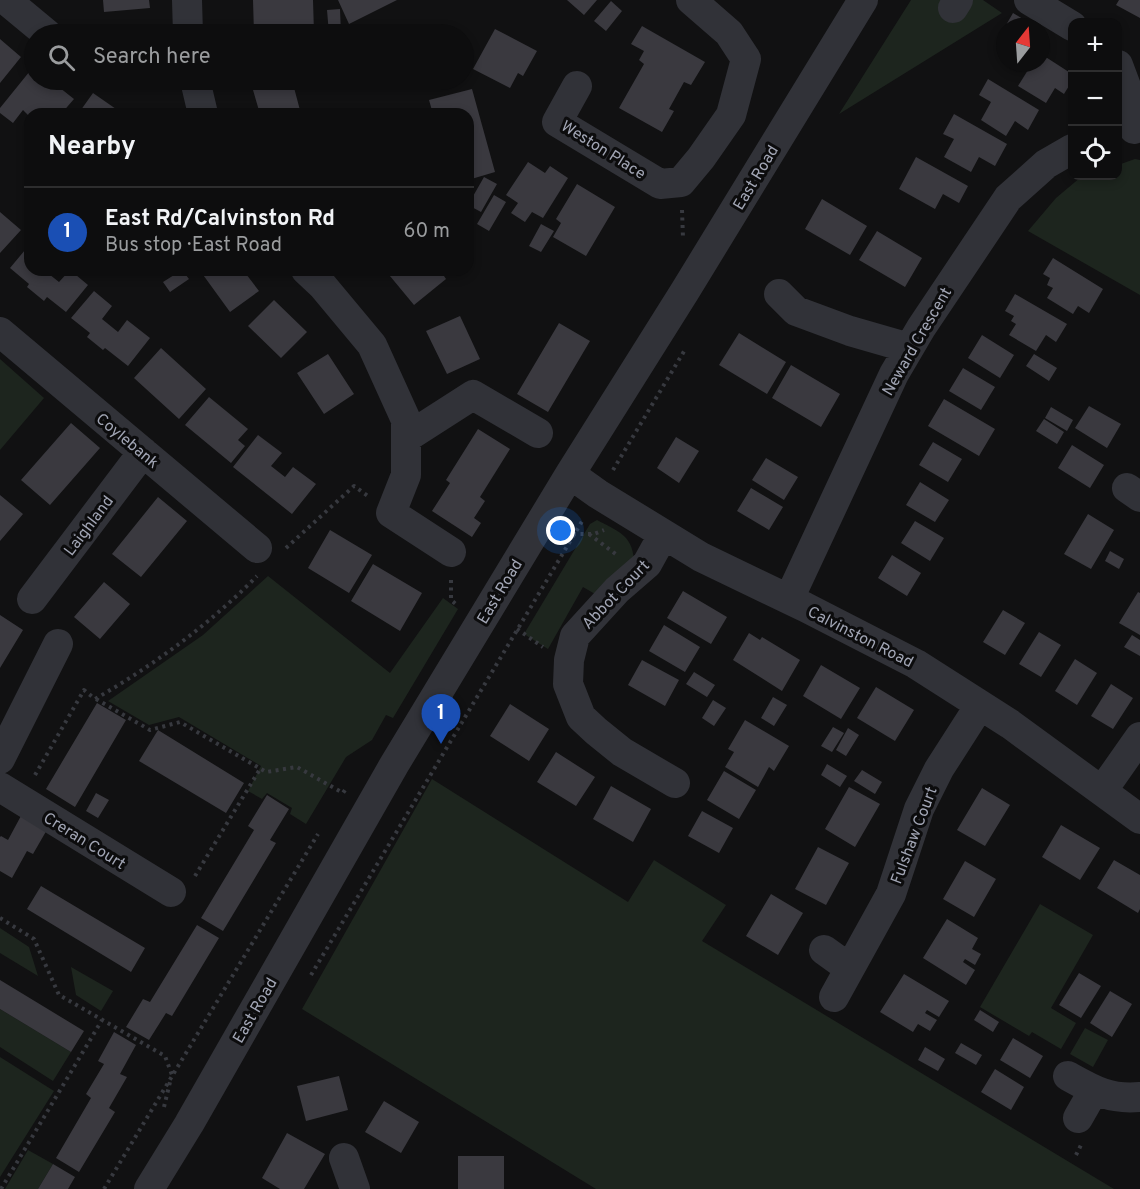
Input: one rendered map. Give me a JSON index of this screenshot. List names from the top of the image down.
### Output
{
  "streets": {
    "street": [
      "Weston Place",
      "East Road",
      "Neward Crescent",
      "Coylebank",
      "Laighland",
      "Abbot Court",
      "Calvinston Road",
      "Fulshaw Court",
      "Creran Court"
    ]
  },
  "crossings": [
    ["East Road", "Calvinston Road"],
    ["Neward Crescent", "Calvinston Road"],
    ["Coylebank", "Laighland"],
    ["Abbot Court", "Calvinston Road"],
    ["Calvinston Road", "Fulshaw Court"]
  ],
  "north": "top",
  "page": {
    "map_buttons": ["+", "−"],
    "search": "Search here",
    "heading": "Nearby",
    "list": [
      {
        "mark": "1",
        "name": "East Rd/Calvinston Rd",
        "note": "Bus stop · East Road",
        "value": "60 m"
      }
    ],
    "pins": "1"
  }
}
